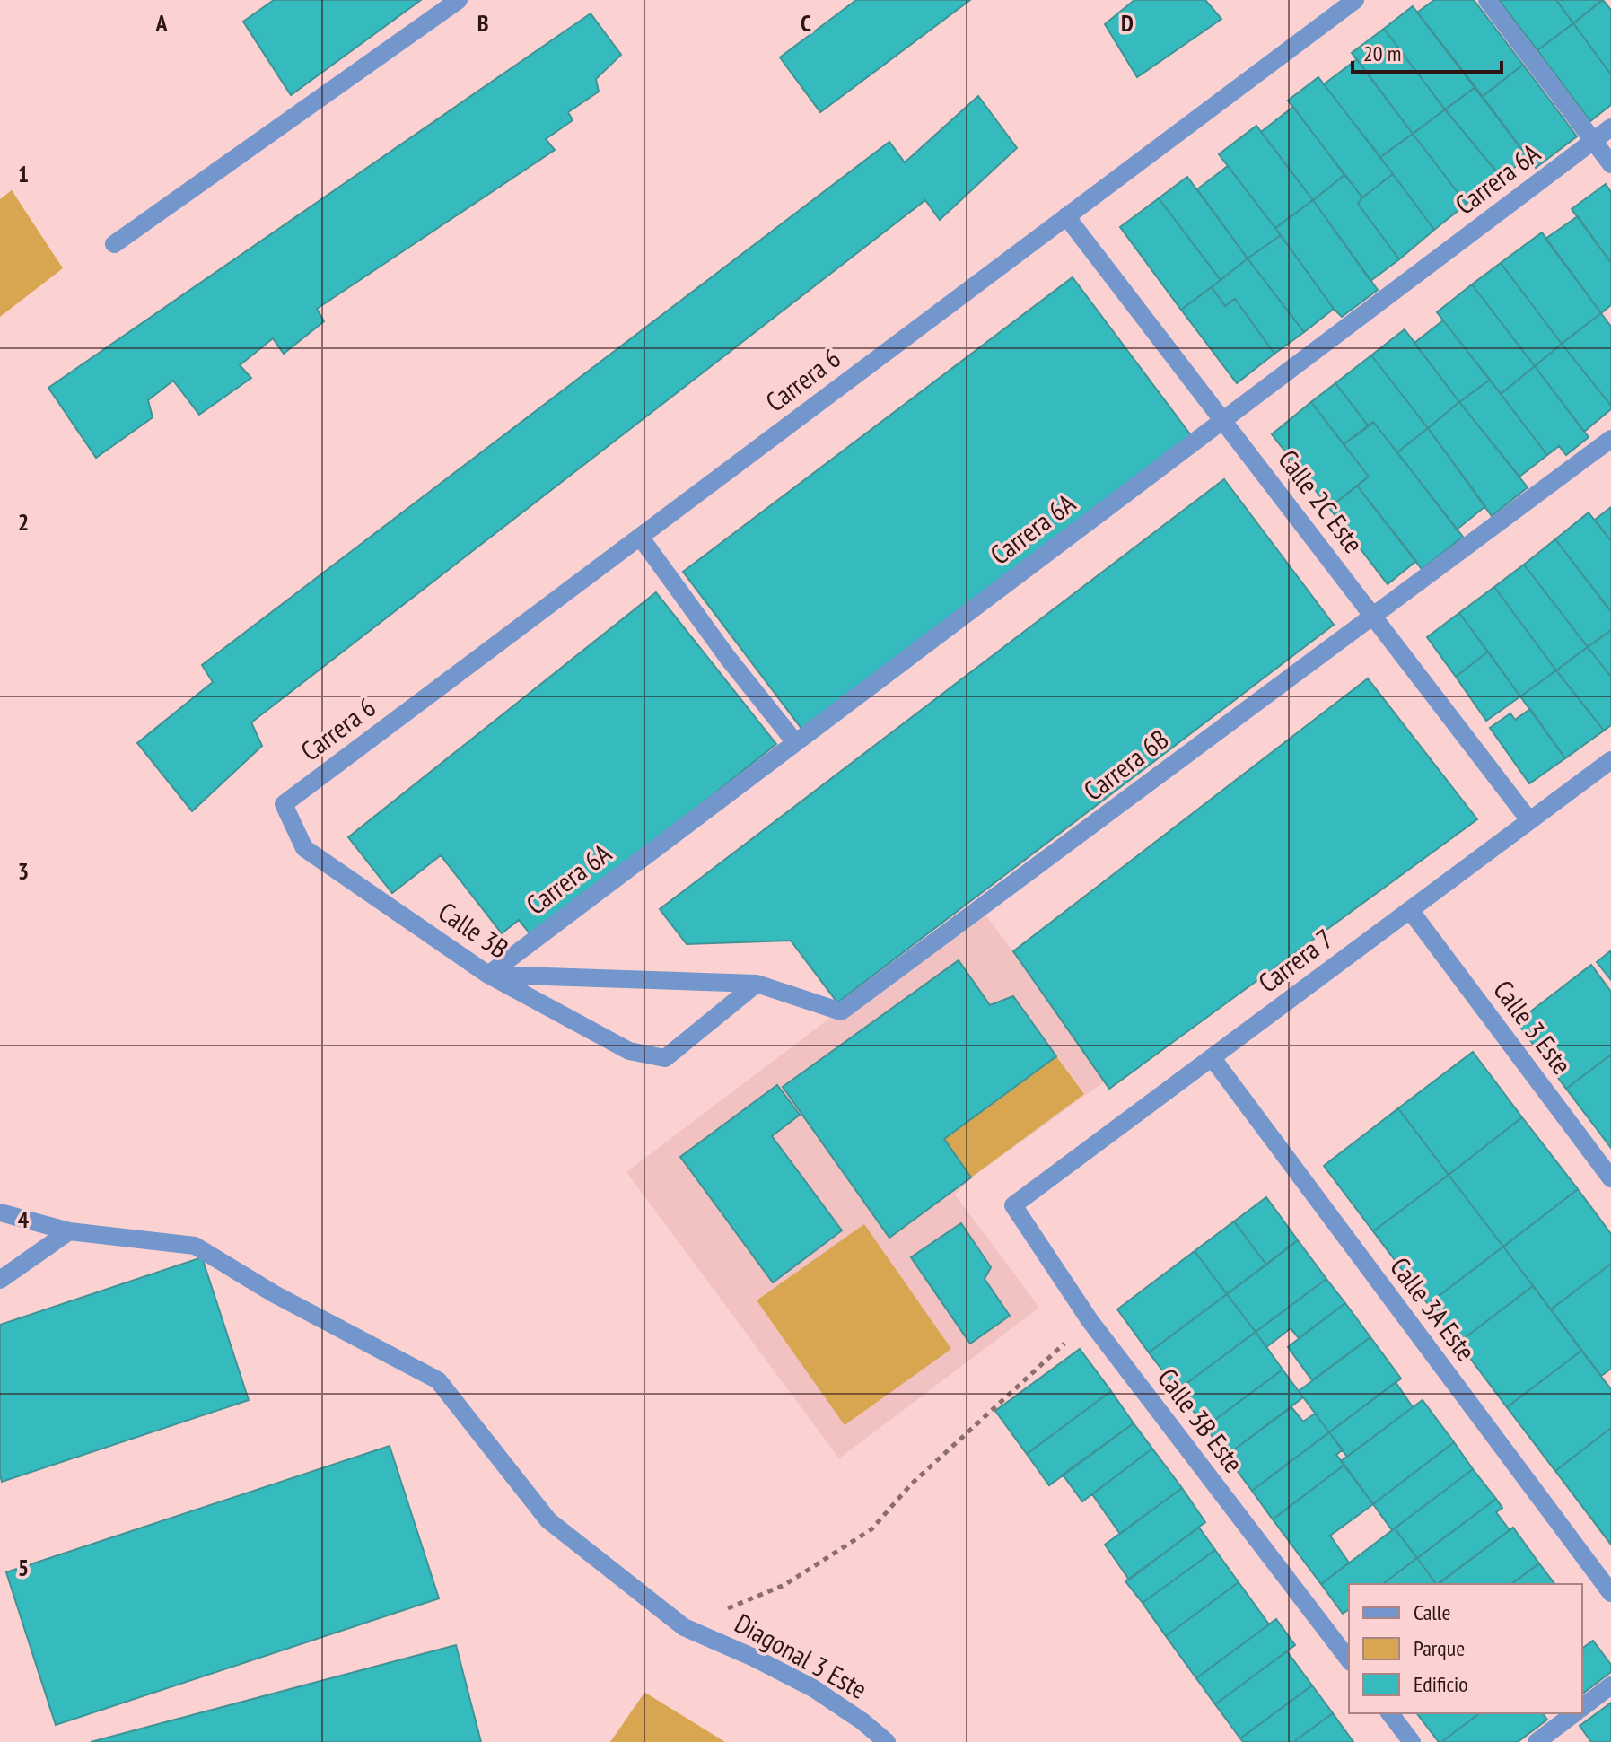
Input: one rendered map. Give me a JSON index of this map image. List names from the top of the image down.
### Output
{
  "streets": {
    "street": [
      "Carrera 6A",
      "Carrera 6",
      "Calle 2C Este",
      "Carrera 6B",
      "Calle 3B",
      "Carrera 7",
      "Calle 3 Este",
      "Calle 3A Este",
      "Calle 3B Este",
      "Diagonal 3 Este"
    ]
  },
  "crossings": [
    ["Carrera 6A", "Calle 2C Este"],
    ["Carrera 6A", "Calle 3B"],
    ["Carrera 6", "Calle 2C Este"],
    ["Carrera 6", "Calle 3B"],
    ["Calle 2C Este", "Carrera 6B"],
    ["Calle 2C Este", "Carrera 7"],
    ["Carrera 6B", "Calle 3B"],
    ["Carrera 7", "Calle 3 Este"],
    ["Carrera 7", "Calle 3A Este"],
    ["Carrera 7", "Calle 3B Este"]
  ],
  "legend": ["Calle", "Parque", "Edificio"],
  "scale_bar": "20 m",
  "grid": {
    "columns": [
      "A",
      "B",
      "C",
      "D"
    ],
    "rows": [
      "1",
      "2",
      "3",
      "4",
      "5"
    ]
  }
}
